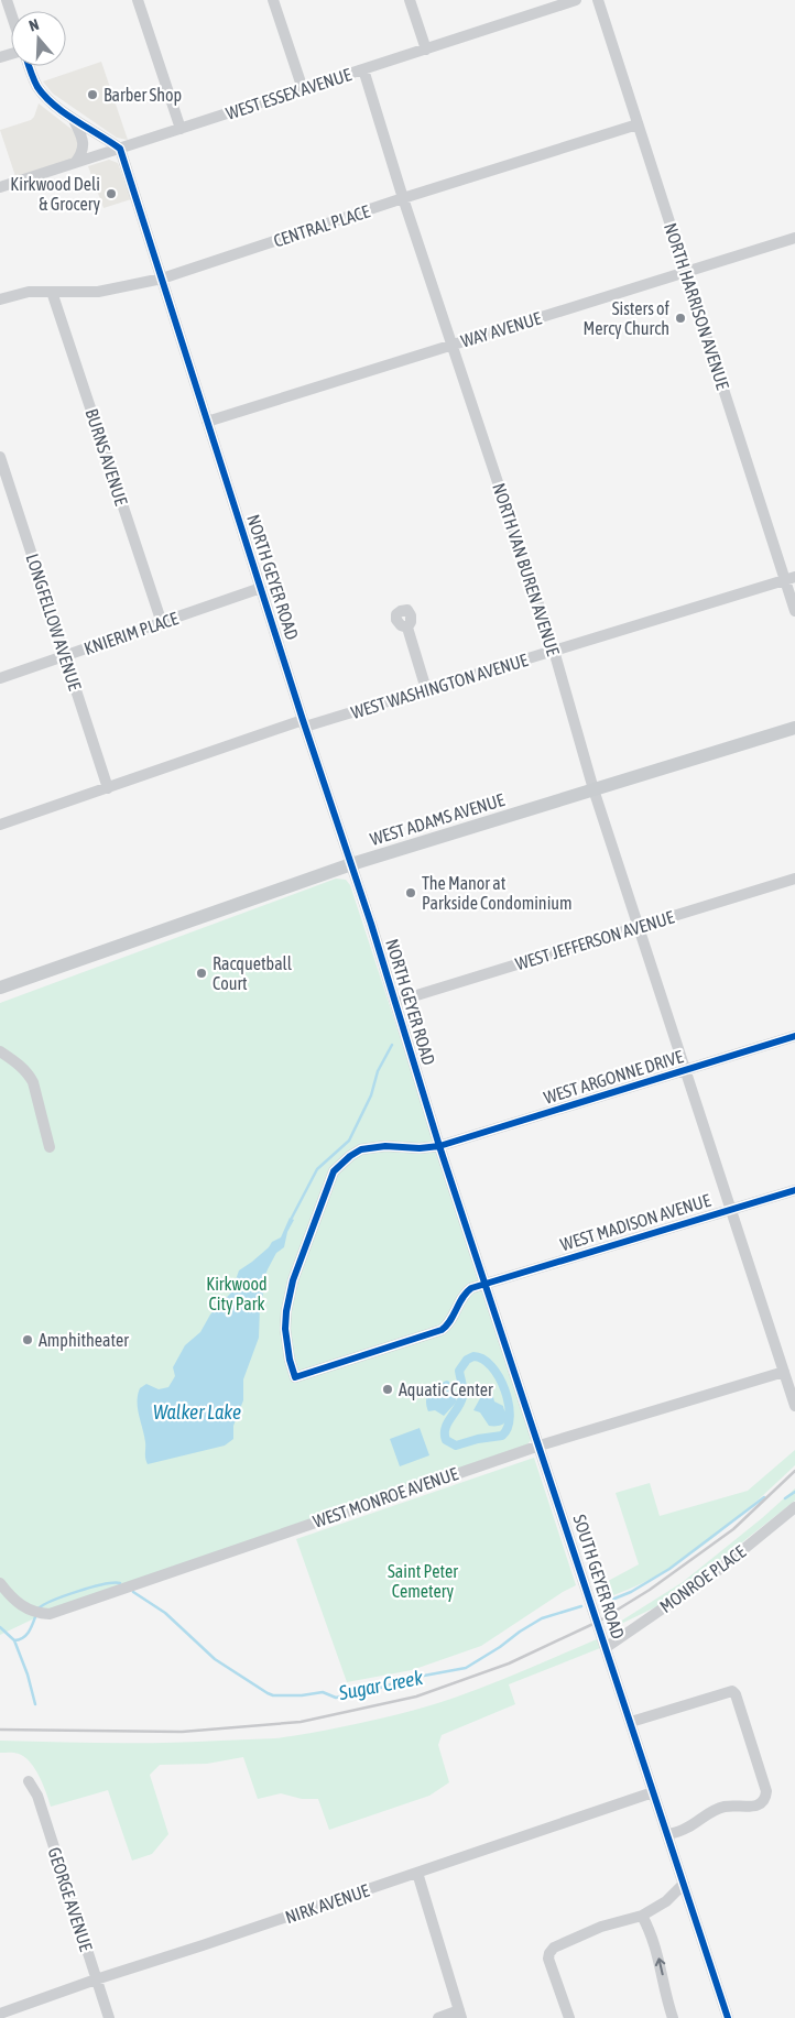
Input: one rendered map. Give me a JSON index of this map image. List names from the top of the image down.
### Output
{
  "streets": {
    "main road": ["WEST ADAMS AVENUE"],
    "street": [
      "WEST ESSEX AVENUE",
      "CENTRAL PLACE",
      "NORTH HARRISON AVENUE",
      "WAY AVENUE",
      "BURNS AVENUE",
      "NORTH VAN BUREN AVENUE",
      "NORTH GEYER ROAD",
      "LONGFELLOW AVENUE",
      "KNIERIM PLACE",
      "WEST WASHINGTON AVENUE",
      "WEST JEFFERSON AVENUE",
      "WEST ARGONNE DRIVE",
      "WEST MADISON AVENUE",
      "WEST MONROE AVENUE",
      "SOUTH GEYER ROAD",
      "MONROE PLACE",
      "GEORGE AVENUE",
      "NIRK AVENUE"
    ]
  },
  "crossings": [
    ["WEST ESSEX AVENUE", "NORTH VAN BUREN AVENUE"],
    ["WEST ESSEX AVENUE", "NORTH GEYER ROAD"],
    ["CENTRAL PLACE", "NORTH HARRISON AVENUE"],
    ["CENTRAL PLACE", "BURNS AVENUE"],
    ["CENTRAL PLACE", "NORTH VAN BUREN AVENUE"],
    ["CENTRAL PLACE", "NORTH GEYER ROAD"],
    ["NORTH HARRISON AVENUE", "WAY AVENUE"],
    ["NORTH HARRISON AVENUE", "WEST WASHINGTON AVENUE"],
    ["WAY AVENUE", "NORTH VAN BUREN AVENUE"],
    ["WAY AVENUE", "NORTH GEYER ROAD"],
    ["BURNS AVENUE", "KNIERIM PLACE"],
    ["NORTH VAN BUREN AVENUE", "WEST WASHINGTON AVENUE"],
    ["NORTH VAN BUREN AVENUE", "WEST ADAMS AVENUE"],
    ["NORTH VAN BUREN AVENUE", "WEST JEFFERSON AVENUE"],
    ["NORTH VAN BUREN AVENUE", "WEST ARGONNE DRIVE"],
    ["NORTH VAN BUREN AVENUE", "WEST MADISON AVENUE"],
    ["NORTH VAN BUREN AVENUE", "WEST MONROE AVENUE"],
    ["NORTH GEYER ROAD", "KNIERIM PLACE"],
    ["NORTH GEYER ROAD", "WEST WASHINGTON AVENUE"],
    ["NORTH GEYER ROAD", "WEST ADAMS AVENUE"],
    ["NORTH GEYER ROAD", "WEST JEFFERSON AVENUE"],
    ["NORTH GEYER ROAD", "WEST ARGONNE DRIVE"],
    ["NORTH GEYER ROAD", "SOUTH GEYER ROAD"],
    ["LONGFELLOW AVENUE", "KNIERIM PLACE"],
    ["LONGFELLOW AVENUE", "WEST WASHINGTON AVENUE"],
    ["WEST ARGONNE DRIVE", "WEST MADISON AVENUE"],
    ["WEST ARGONNE DRIVE", "SOUTH GEYER ROAD"],
    ["WEST MADISON AVENUE", "SOUTH GEYER ROAD"],
    ["WEST MONROE AVENUE", "SOUTH GEYER ROAD"],
    ["SOUTH GEYER ROAD", "MONROE PLACE"],
    ["SOUTH GEYER ROAD", "NIRK AVENUE"],
    ["GEORGE AVENUE", "NIRK AVENUE"]
  ],
  "water": ["Walker Lake", "Sugar Creek"],
  "parks": ["Kirkwood City Park", "Saint Peter Cemetery"],
  "places": [
    "Barber Shop",
    "Kirkwood Deli & Grocery",
    "Sisters of Mercy Church",
    "The Manor at Parkside Condominium",
    "Racquetball Court",
    "Amphitheater",
    "Aquatic Center"
  ],
  "north": "top"
}
